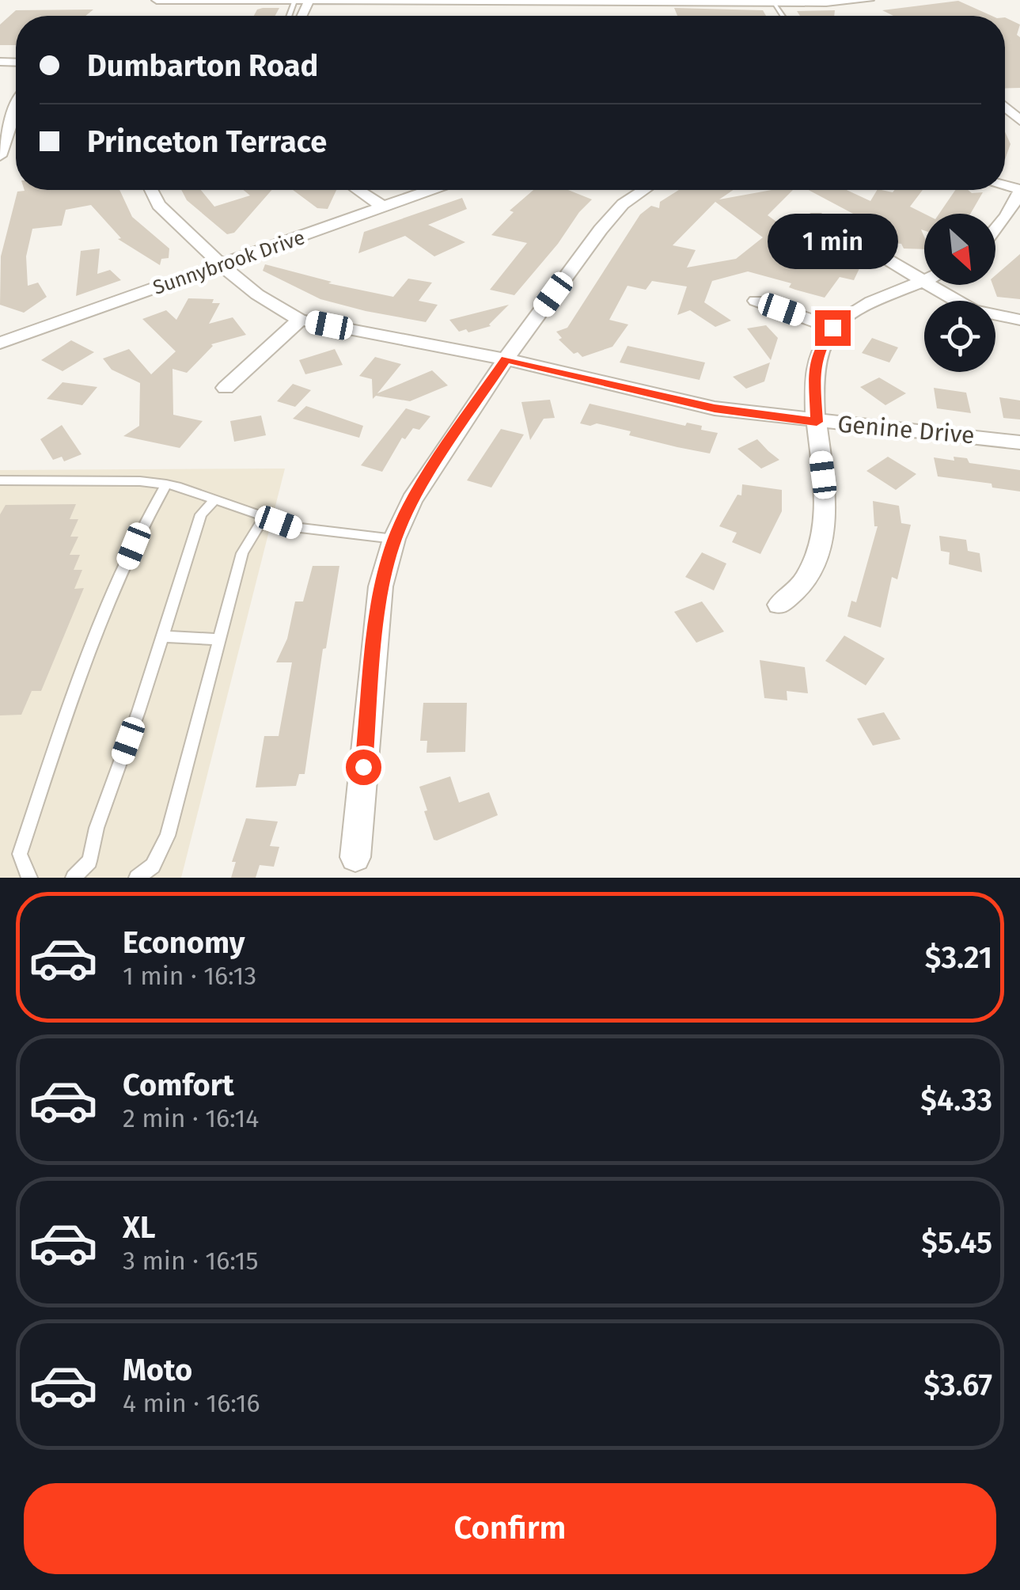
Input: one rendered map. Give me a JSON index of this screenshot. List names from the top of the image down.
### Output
{
  "streets": {
    "street": ["Sunnybrook Drive", "Genine Drive"]
  },
  "crossings": [
    ["Sunnybrook Drive", "Genine Drive"]
  ],
  "north": "bottom right",
  "page": {
    "banner": ["Dumbarton Road", "Princeton Terrace"],
    "bubble": "1 min",
    "list": [
      {
        "name": "Economy",
        "note": "1 min · 16:13",
        "value": "$3.21"
      },
      {
        "name": "Comfort",
        "note": "2 min · 16:14",
        "value": "$4.33"
      },
      {
        "name": "XL",
        "note": "3 min · 16:15",
        "value": "$5.45"
      },
      {
        "name": "Moto",
        "note": "4 min · 16:16",
        "value": "$3.67"
      }
    ],
    "buttons": "Confirm"
  }
}
